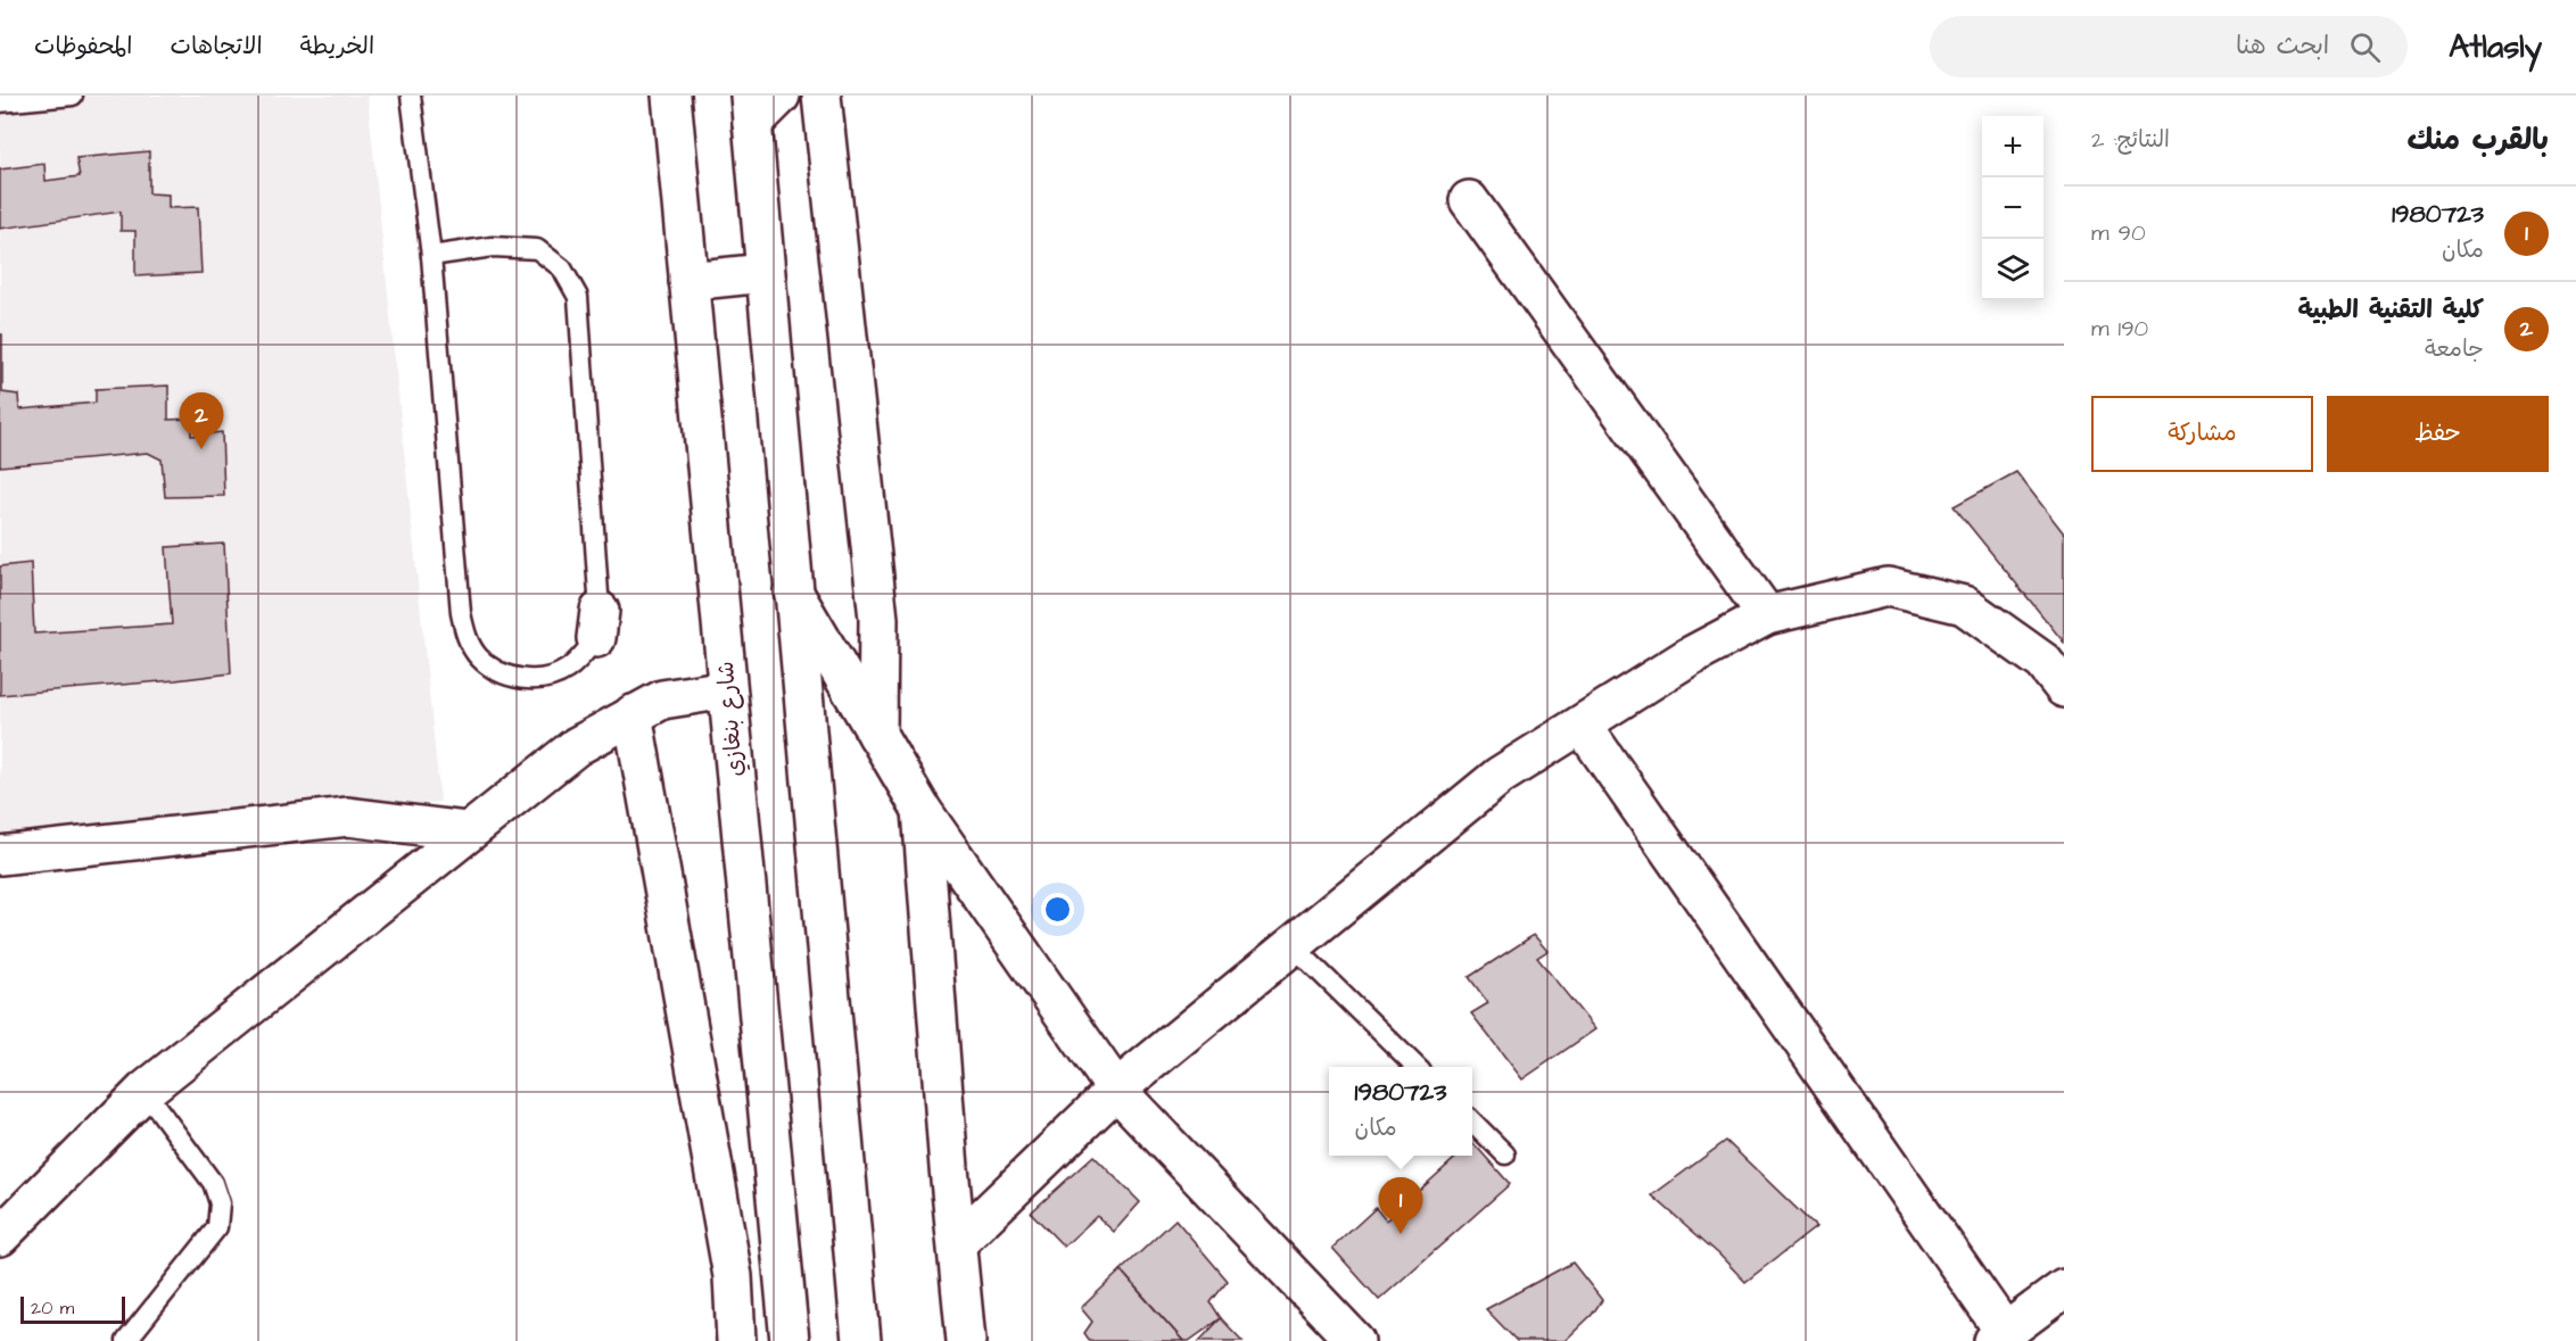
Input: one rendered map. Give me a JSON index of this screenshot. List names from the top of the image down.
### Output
{
  "streets": {
    "street": ["شارع بنغازي"]
  },
  "scale_bar": "20 m",
  "page": {
    "header": "Atlasly",
    "search": "ابحث هنا",
    "nav": ["الخريطة", "الاتجاهات", "المحفوظات"],
    "heading": ["بالقرب منك", "النتائج: 2"],
    "map_buttons": ["+", "−"],
    "list": [
      {
        "mark": "1",
        "name": "1980723",
        "note": "مكان",
        "value": "90 m"
      },
      {
        "mark": "2",
        "name": "كلية التقنية الطبية",
        "note": "جامعة",
        "value": "190 m"
      }
    ],
    "buttons": ["حفظ", "مشاركة"],
    "pins": ["2", "1"],
    "popup": ["1980723", "مكان"],
    "scale": "20 m"
  }
}
